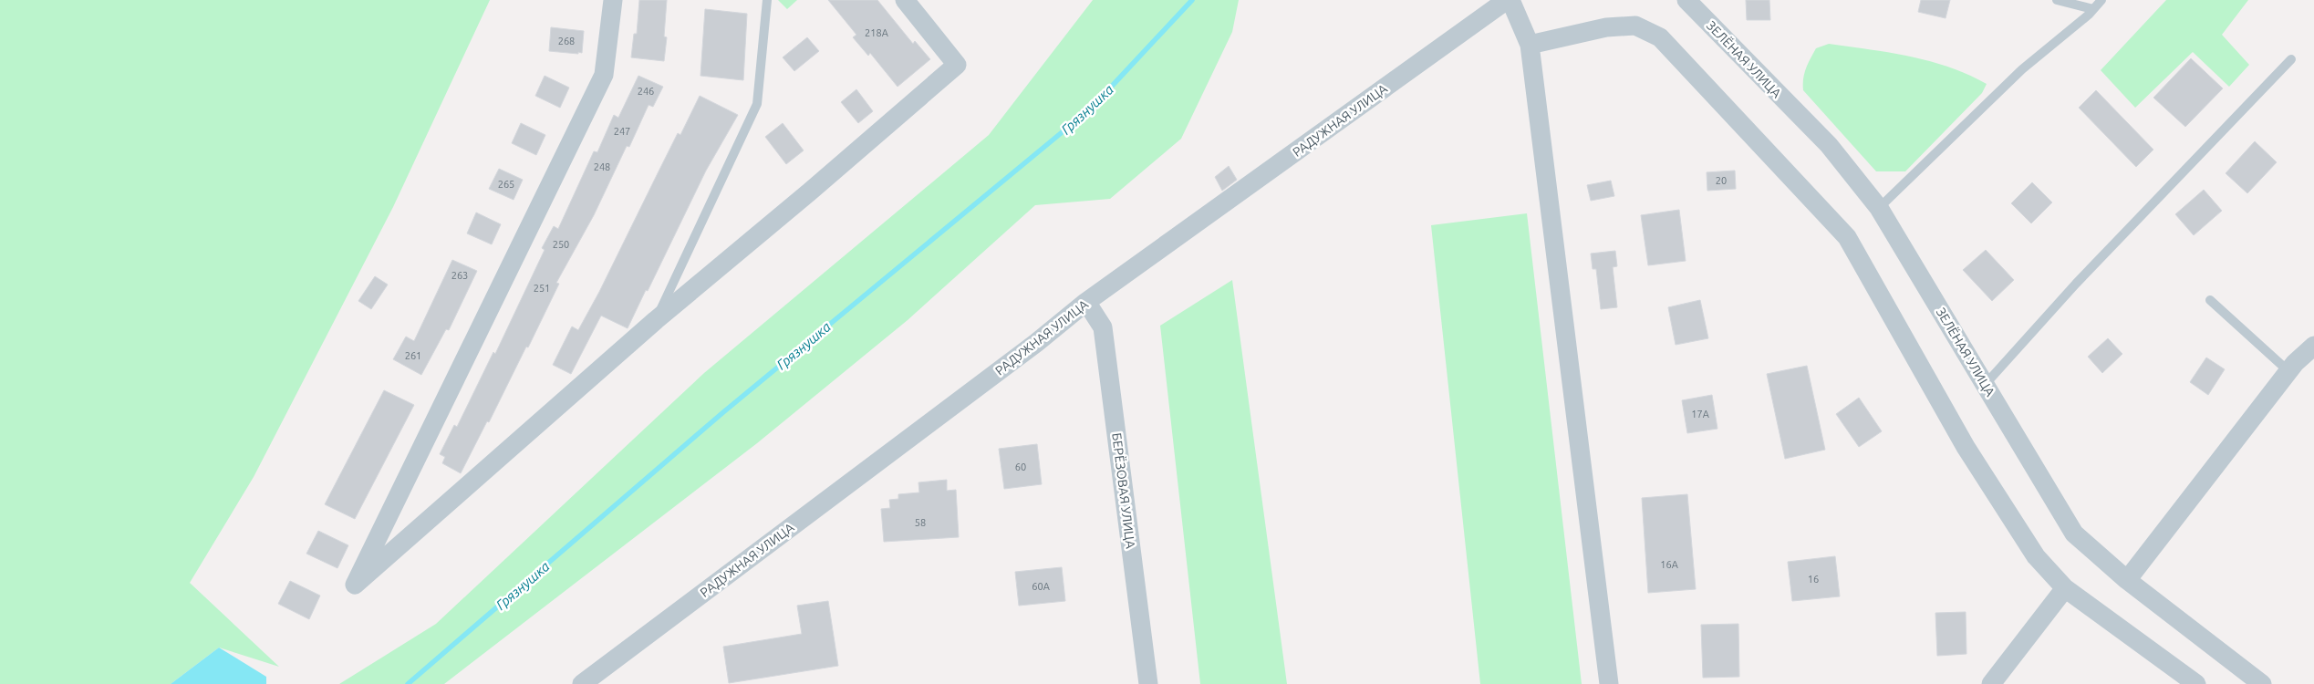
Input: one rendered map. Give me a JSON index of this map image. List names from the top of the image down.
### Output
{
  "streets": {
    "street": ["ЗЕЛЁНАЯ УЛИЦА", "РАДУЖНАЯ УЛИЦА", "БЕРЁЗОВАЯ УЛИЦА"]
  },
  "crossings": [
    ["РАДУЖНАЯ УЛИЦА", "БЕРЁЗОВАЯ УЛИЦА"]
  ],
  "water": ["Грязнушка"],
  "house_numbers": [
    "218А",
    "268",
    "246",
    "247",
    "248",
    "20",
    "265",
    "250",
    "263",
    "251",
    "261",
    "17А",
    "60",
    "58",
    "16А",
    "16",
    "60А"
  ]
}
